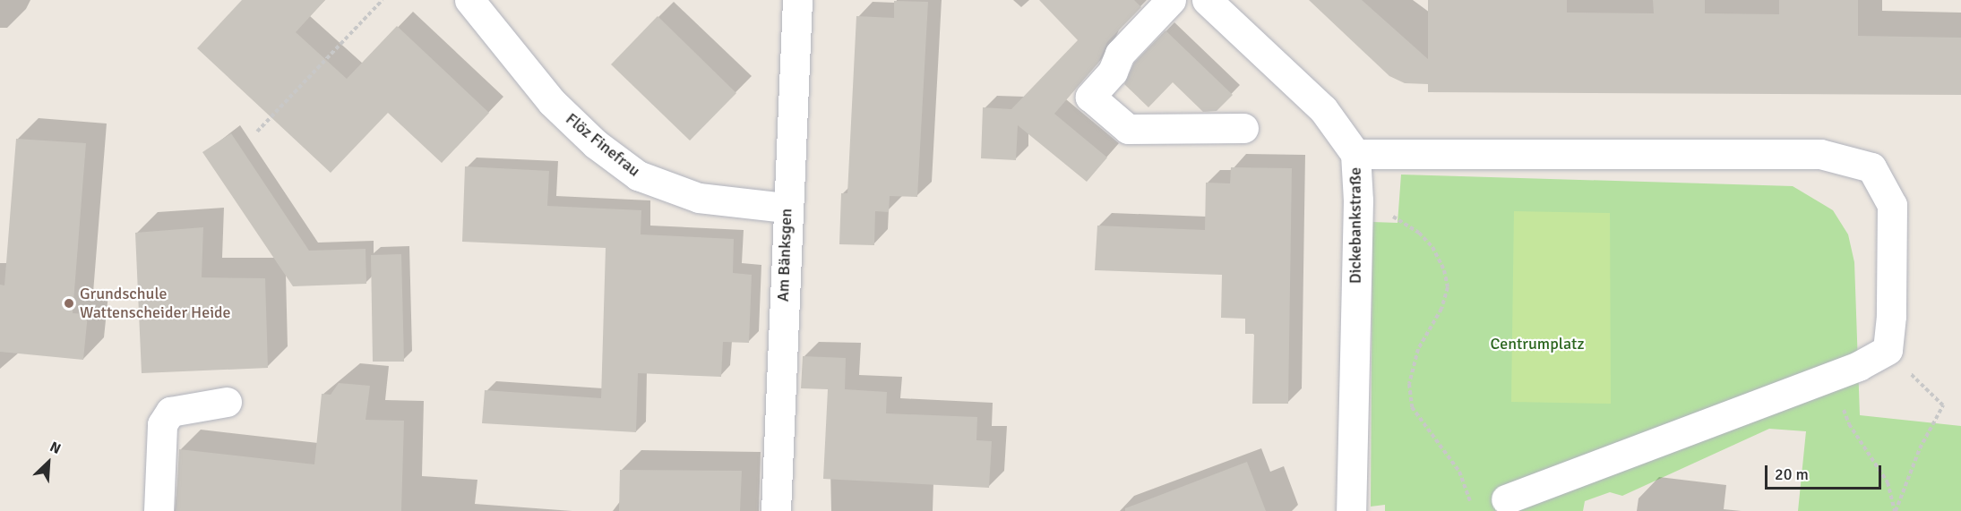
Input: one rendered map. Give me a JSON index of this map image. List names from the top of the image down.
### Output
{
  "streets": {
    "street": ["Flöz Finefrau", "Dickebankstraße", "Am Bänksgen"]
  },
  "crossings": [
    ["Flöz Finefrau", "Am Bänksgen"]
  ],
  "parks": ["Centrumplatz"],
  "places": ["Grundschule Wattenscheider Heide"],
  "scale_bar": "20 m",
  "north": "top right"
}
